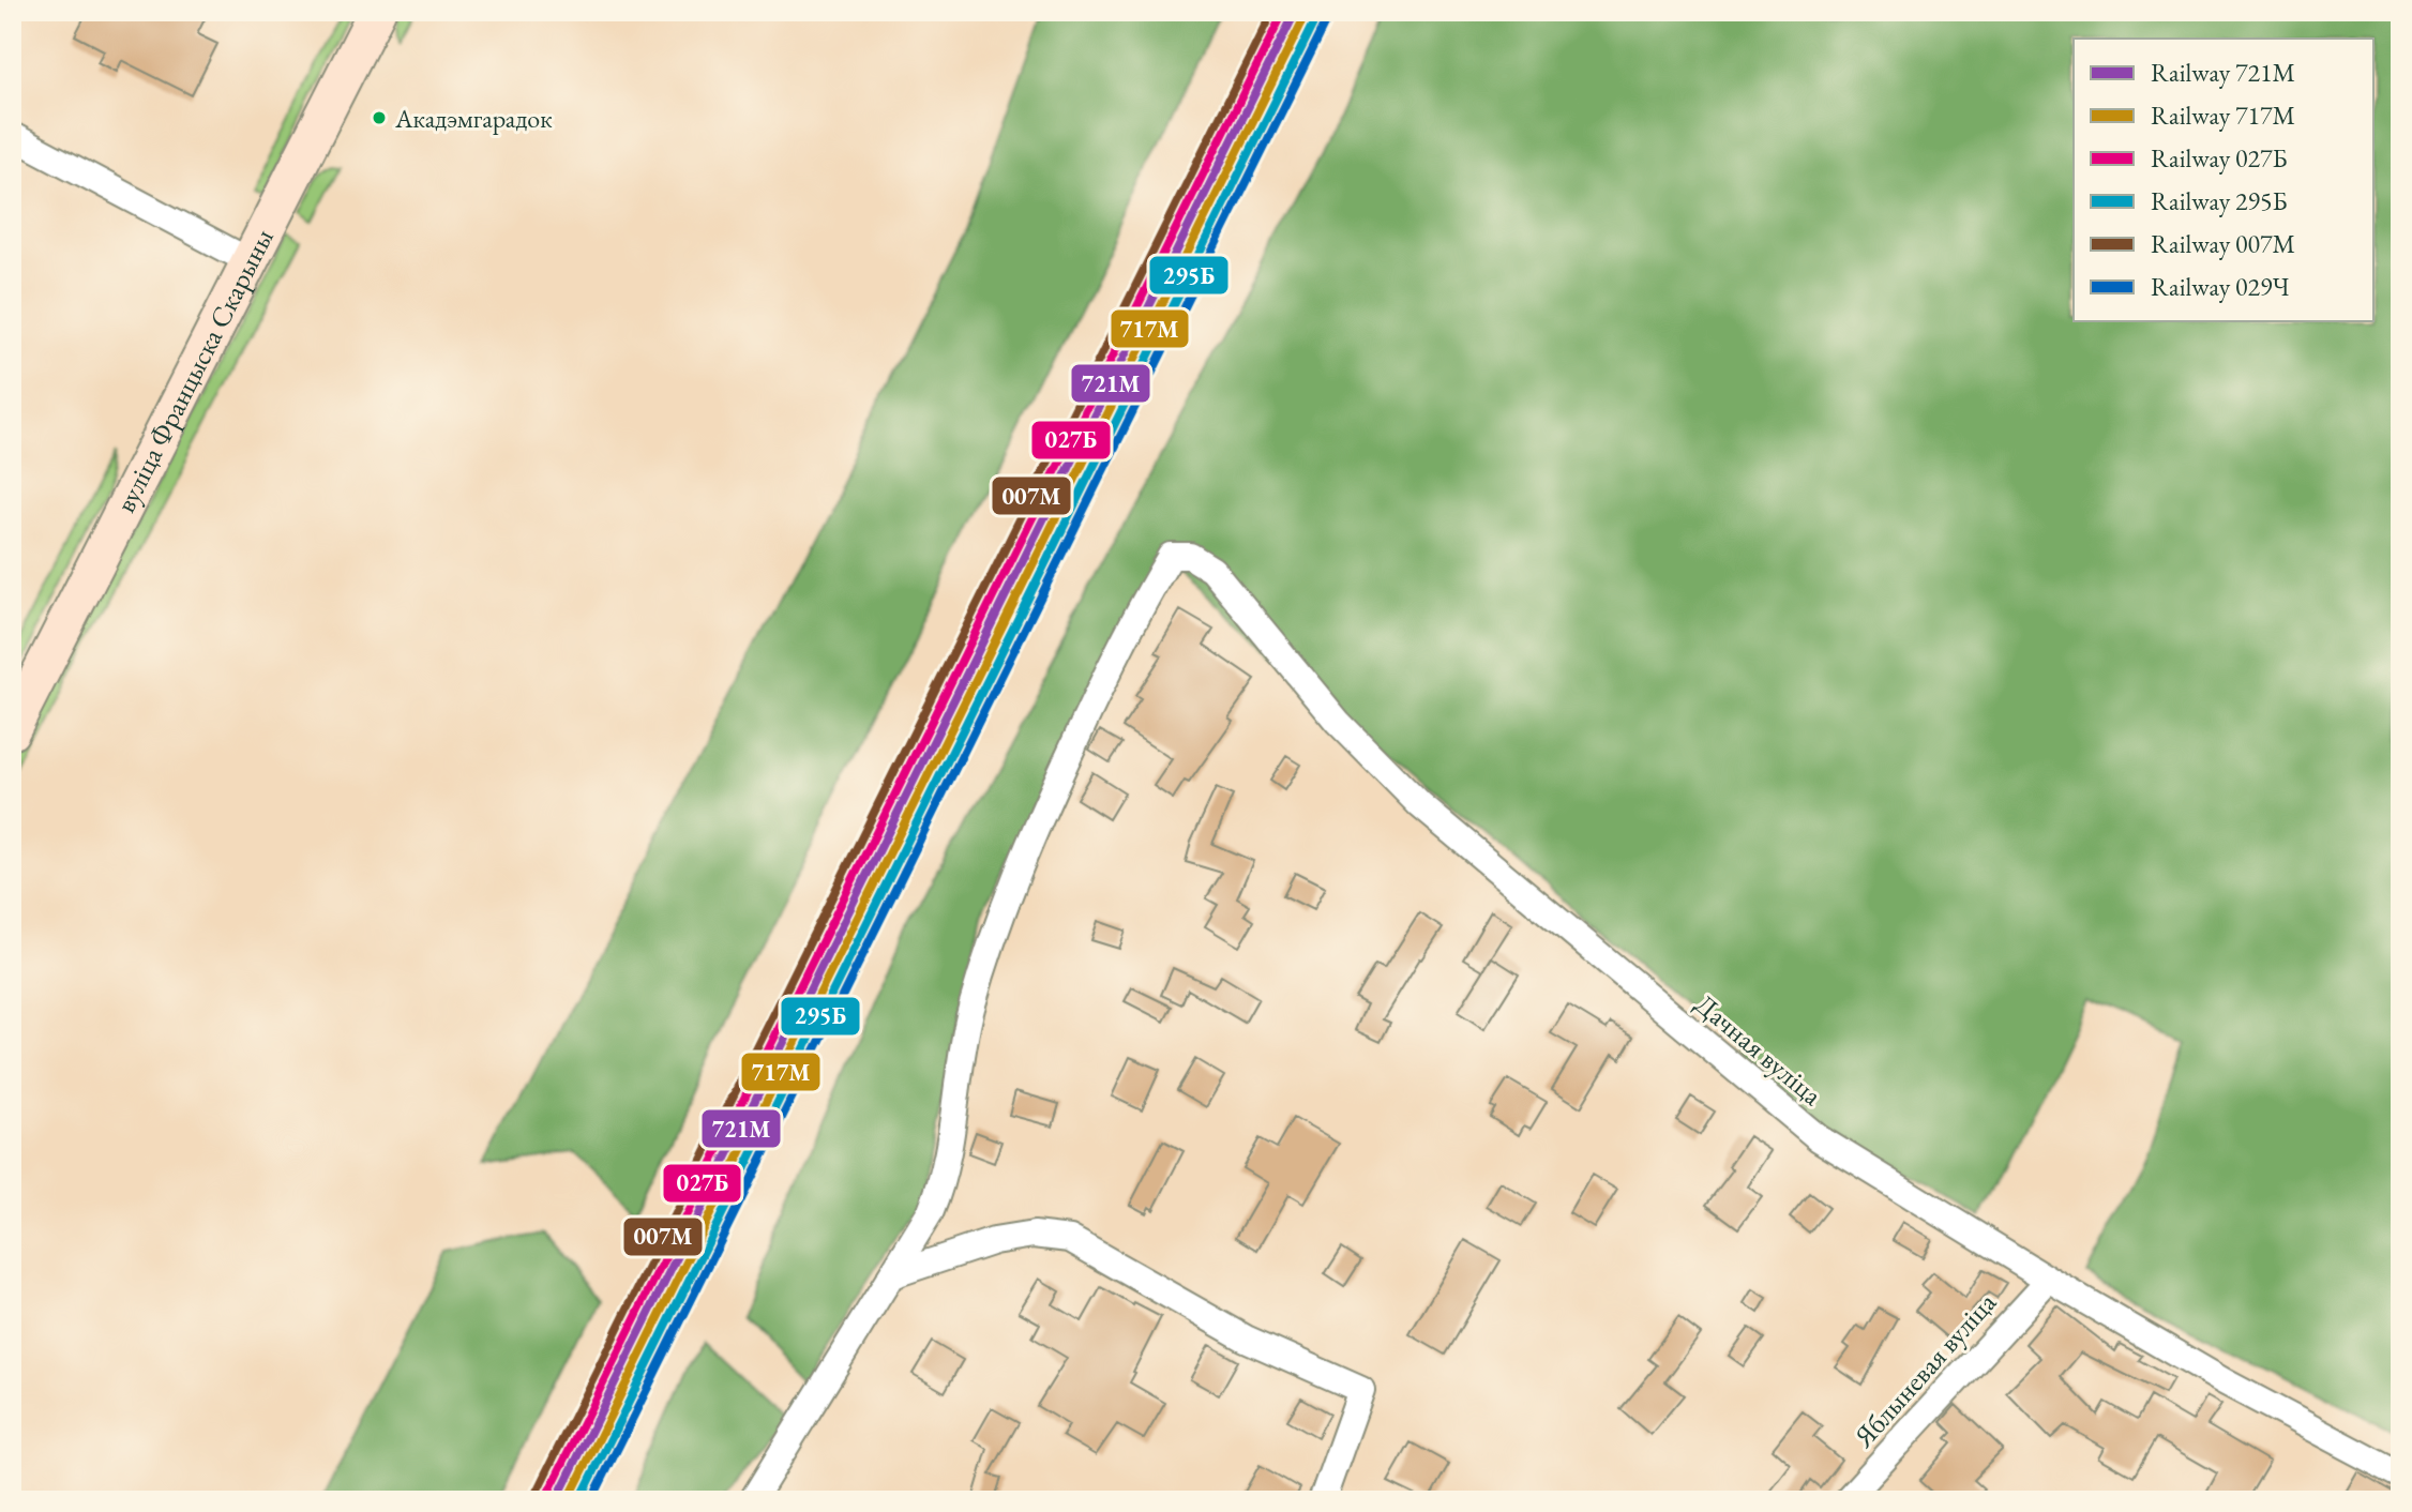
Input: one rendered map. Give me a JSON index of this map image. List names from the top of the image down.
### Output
{
  "streets": {
    "main road": ["вуліца Францыска Скарыны"],
    "street": ["Дачная вуліца", "Яблыневая вуліца"]
  },
  "crossings": [
    ["Дачная вуліца", "Яблыневая вуліца"]
  ],
  "places": ["Акадэмгарадок"],
  "lines": [
    "rail line 721М",
    "rail line 027Б",
    "rail line 007М",
    "rail line 717М",
    "rail line 295Б",
    "rail line 029Ч"
  ],
  "legend": [
    "Railway 721М",
    "Railway 717М",
    "Railway 027Б",
    "Railway 295Б",
    "Railway 007М",
    "Railway 029Ч"
  ]
}
